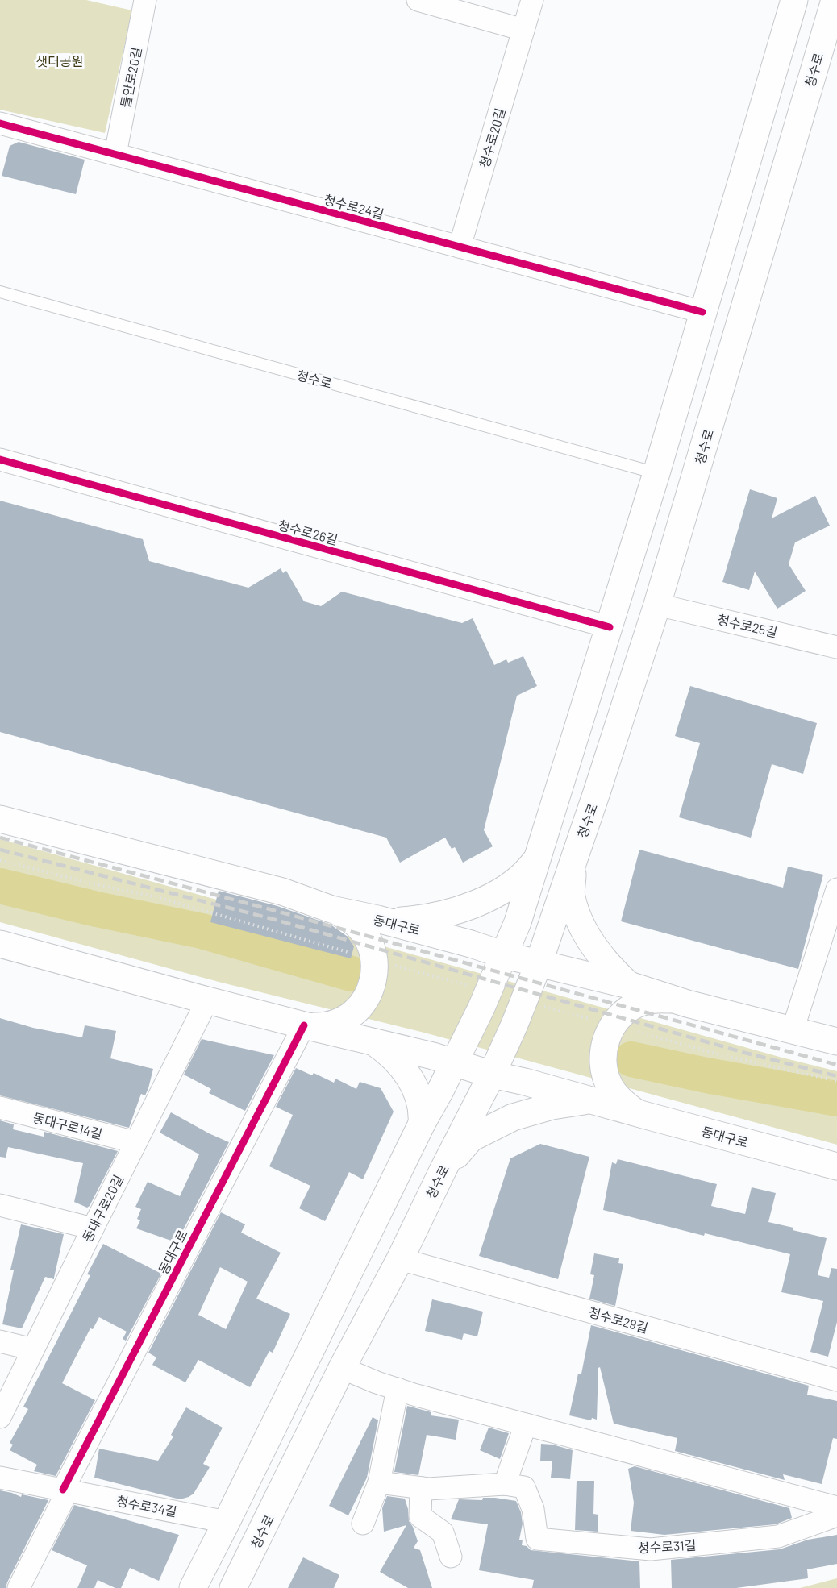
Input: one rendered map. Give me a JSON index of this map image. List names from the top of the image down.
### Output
{
  "streets": {
    "main road": ["청수로", "동대구로"],
    "street": [
      "들안로20길",
      "청수로20길",
      "청수로24길",
      "청수로26길",
      "청수로25길",
      "동대구로14길",
      "동대구로20길",
      "청수로29길",
      "청수로34길",
      "청수로31길"
    ]
  },
  "crossings": [
    ["청수로", "청수로25길"],
    ["청수로", "동대구로"],
    ["청수로", "청수로29길"],
    ["들안로20길", "청수로24길"],
    ["청수로20길", "청수로24길"],
    ["동대구로", "동대구로20길"],
    ["동대구로", "청수로34길"],
    ["동대구로14길", "동대구로20길"]
  ],
  "parks": ["샛터공원"]
}
